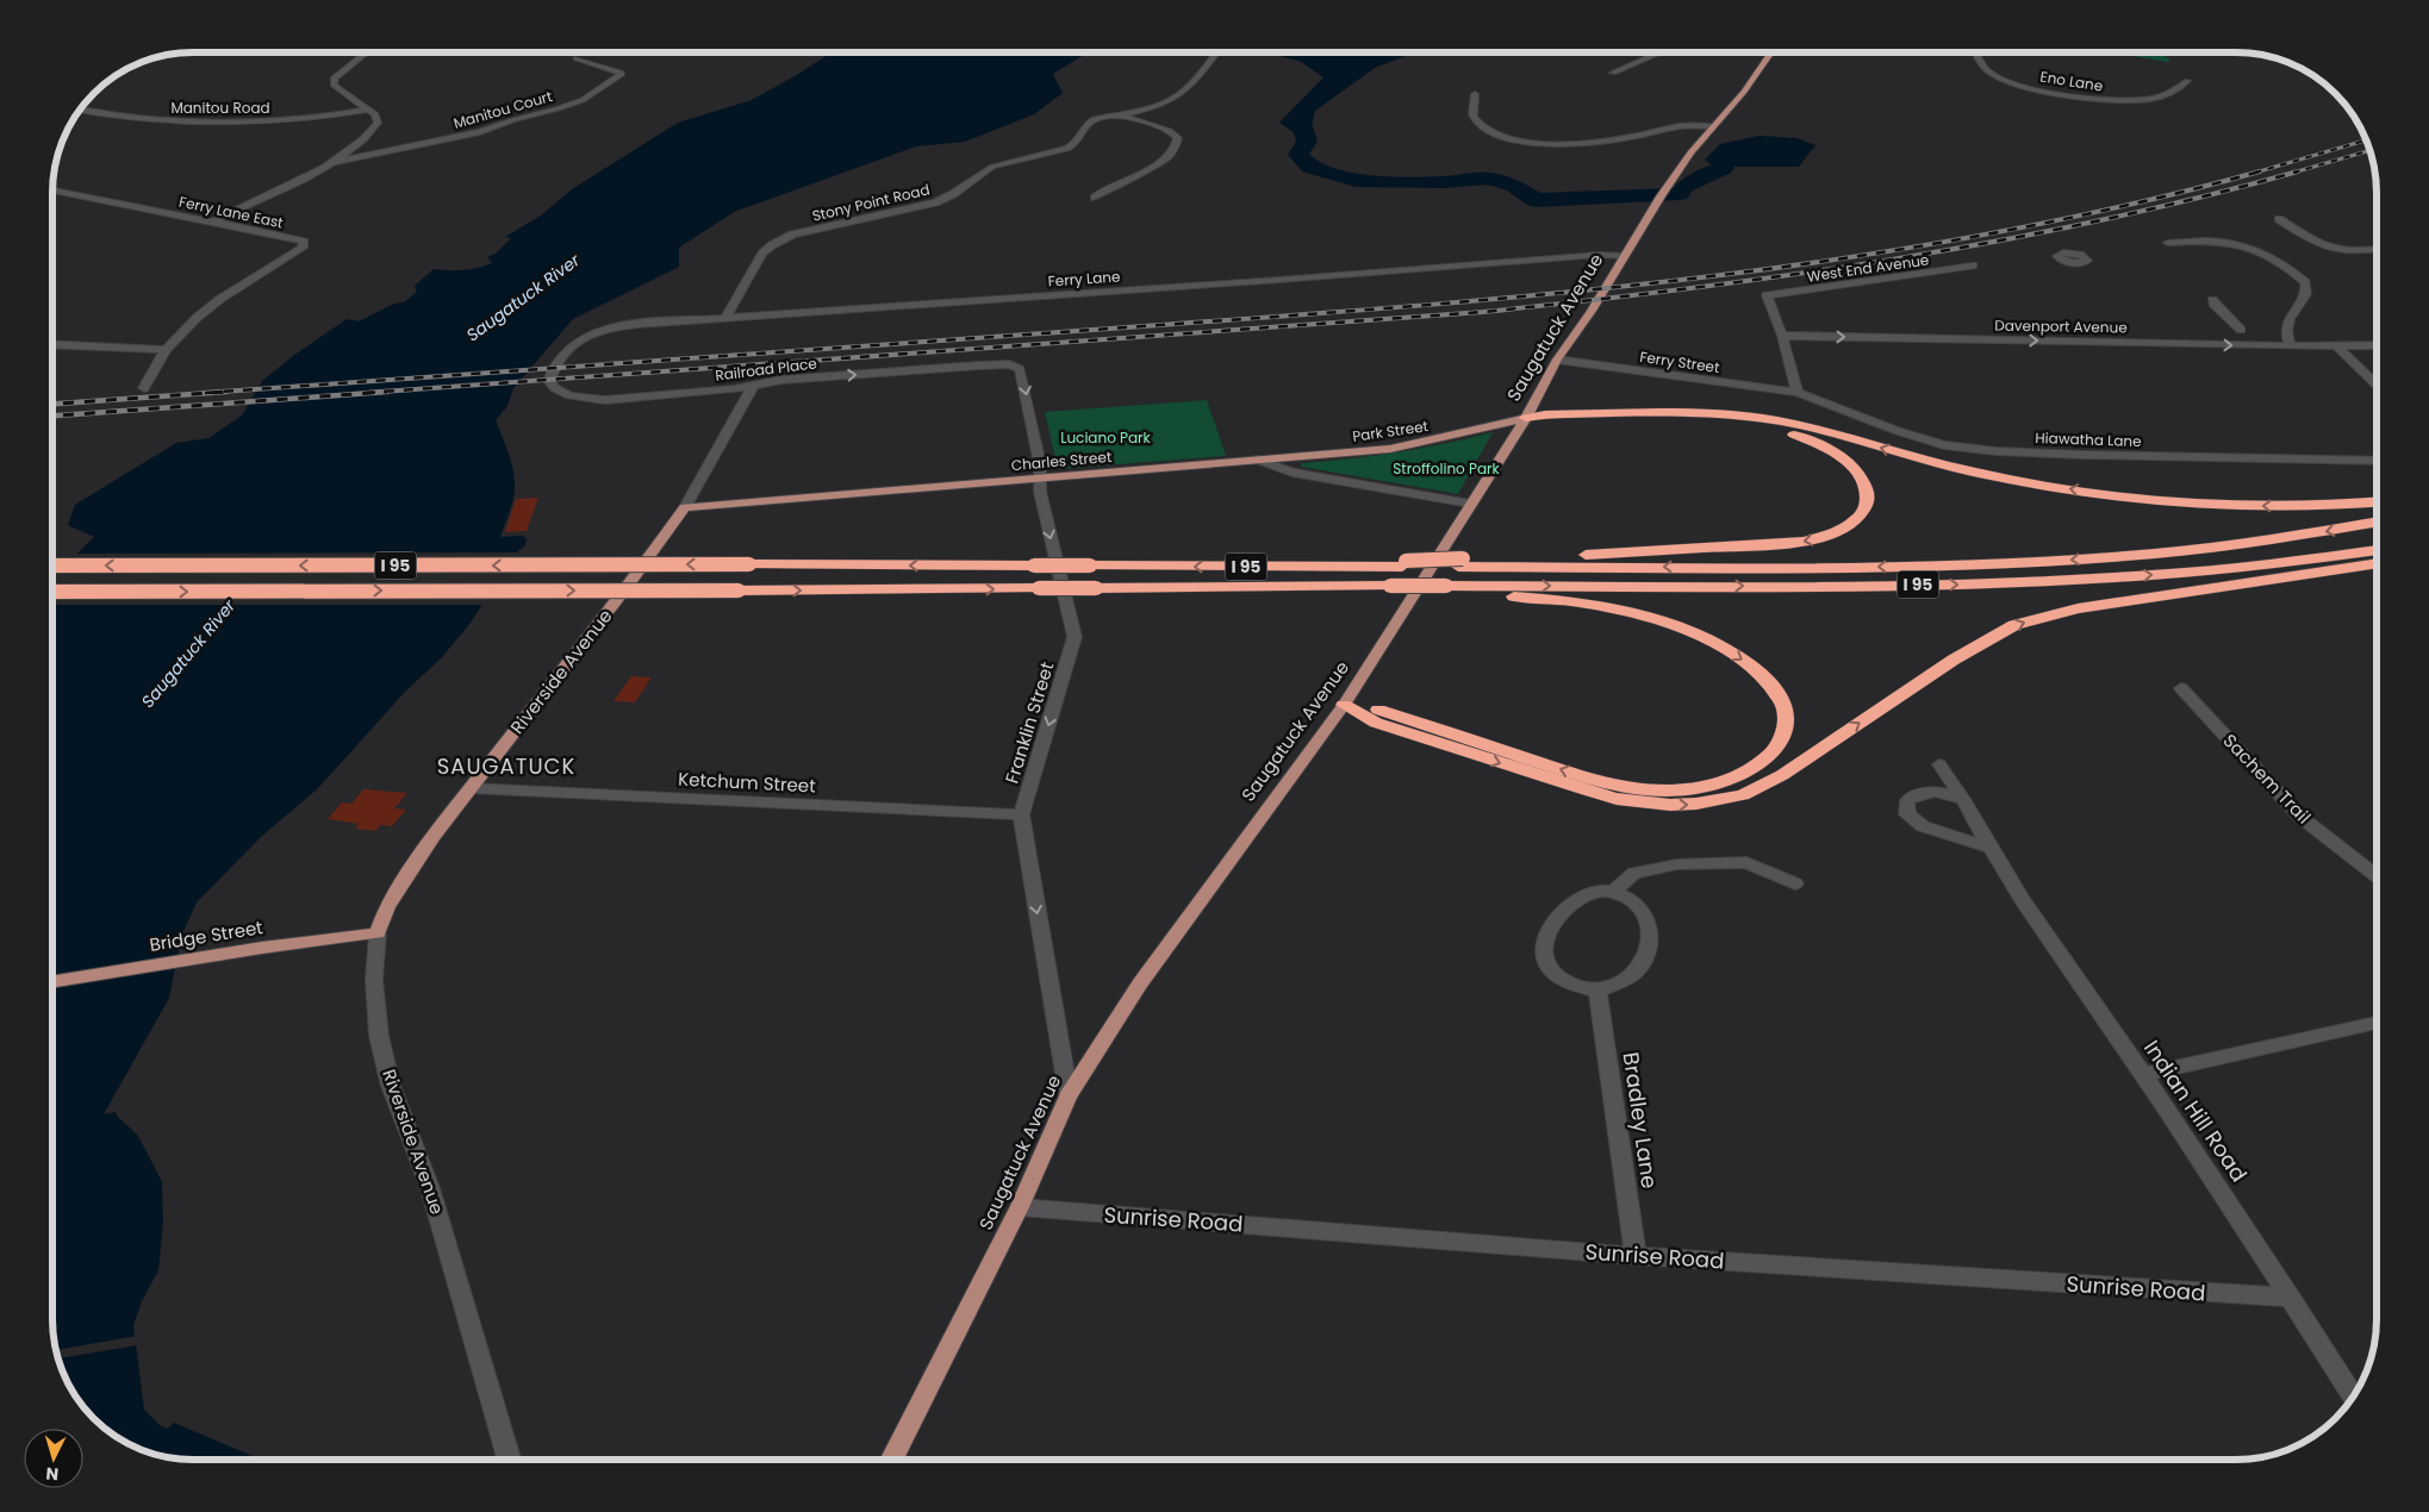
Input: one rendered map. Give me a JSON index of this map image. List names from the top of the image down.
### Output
{
  "streets": {
    "highway": ["I 95"],
    "main road": [
      "Saugatuck Avenue",
      "Park Street",
      "Charles Street",
      "Riverside Avenue",
      "Bridge Street"
    ],
    "street": [
      "Eno Lane",
      "Manitou Road",
      "Manitou Court",
      "Stony Point Road",
      "Ferry Lane East",
      "West End Avenue",
      "Ferry Lane",
      "Davenport Avenue",
      "Ferry Street",
      "Railroad Place",
      "Hiawatha Lane",
      "Franklin Street",
      "Sachem Trail",
      "Ketchum Street",
      "Indian Hill Road",
      "Bradley Lane",
      "Sunrise Road"
    ]
  },
  "crossings": [
    ["Stony Point Road", "Ferry Lane"],
    ["West End Avenue", "Davenport Avenue"],
    ["Ferry Lane", "Saugatuck Avenue"],
    ["Ferry Lane", "Railroad Place"],
    ["Saugatuck Avenue", "Ferry Street"],
    ["Saugatuck Avenue", "Park Street"],
    ["Saugatuck Avenue", "Charles Street"],
    ["Saugatuck Avenue", "Franklin Street"],
    ["Saugatuck Avenue", "Sunrise Road"],
    ["Ferry Street", "Hiawatha Lane"],
    ["Railroad Place", "Riverside Avenue"],
    ["Railroad Place", "Franklin Street"],
    ["Park Street", "Charles Street"],
    ["Charles Street", "Riverside Avenue"],
    ["Charles Street", "Franklin Street"],
    ["Riverside Avenue", "Ketchum Street"],
    ["Riverside Avenue", "Bridge Street"],
    ["Franklin Street", "Ketchum Street"],
    ["Indian Hill Road", "Sunrise Road"],
    ["Bradley Lane", "Sunrise Road"]
  ],
  "one_way": ["Davenport Avenue", "Railroad Place", "Franklin Street"],
  "districts": ["SAUGATUCK"],
  "water": ["Saugatuck River"],
  "parks": ["Luciano Park", "Stroffolino Park"],
  "north": "bottom"
}
